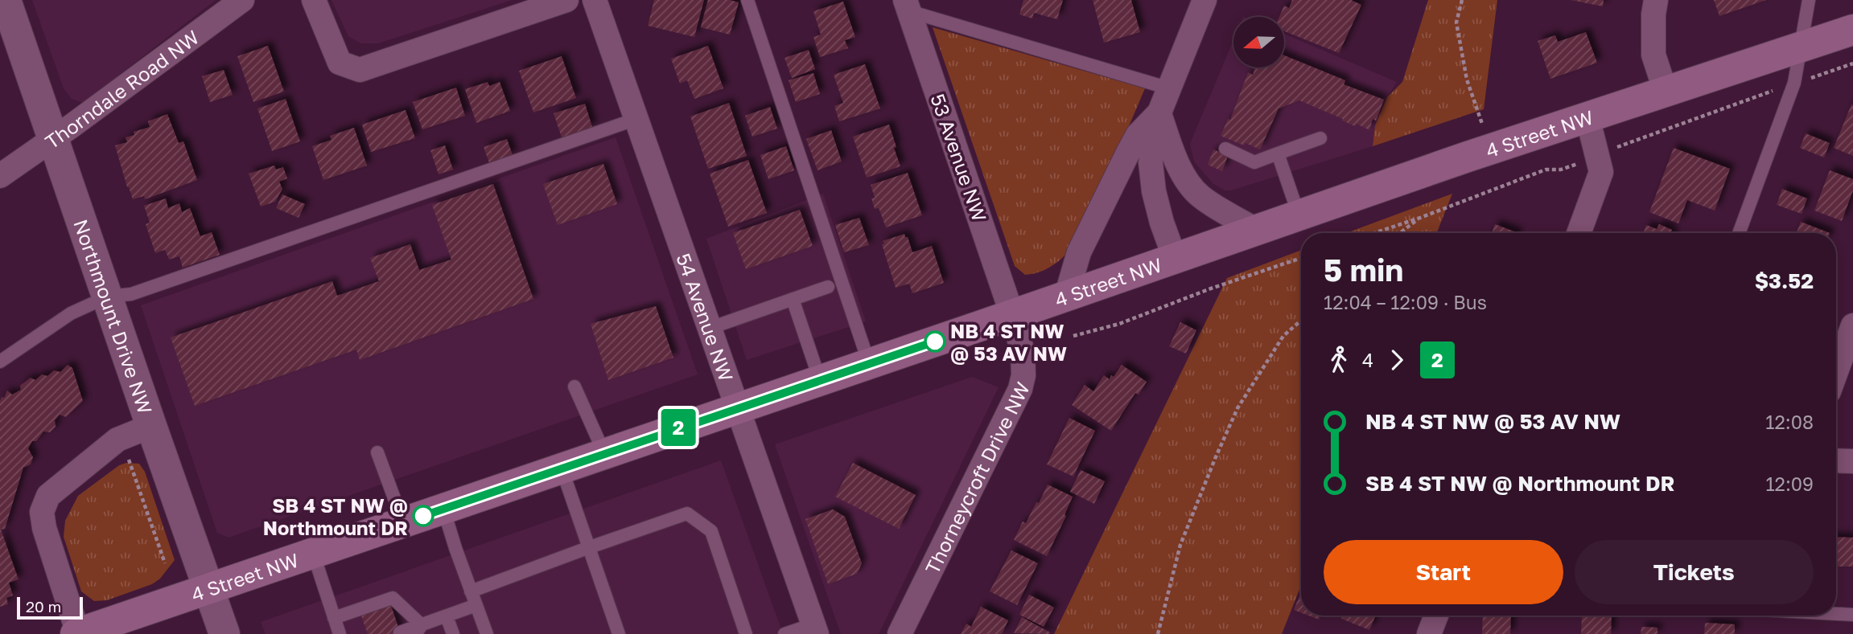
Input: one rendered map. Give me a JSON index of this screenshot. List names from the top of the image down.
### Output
{
  "streets": {
    "main road": ["4 Street NW"],
    "street": [
      "Thorndale Road NW",
      "53 Avenue NW",
      "54 Avenue NW",
      "Northmount Drive NW",
      "Thorneycroft Drive NW"
    ]
  },
  "crossings": [
    ["Thorndale Road NW", "Northmount Drive NW"],
    ["4 Street NW", "53 Avenue NW"],
    ["4 Street NW", "54 Avenue NW"],
    ["4 Street NW", "Northmount Drive NW"],
    ["4 Street NW", "Thorneycroft Drive NW"],
    ["53 Avenue NW", "Thorneycroft Drive NW"]
  ],
  "places": ["NB 4 ST NW @ 53 AV NW", "SB 4 ST NW @ Northmount DR"],
  "lines": ["bus line 2"],
  "scale_bar": "20 m",
  "north": "left",
  "page": {
    "on_map": "2",
    "heading": ["5 min", "12:04 – 12:09 · Bus", "$3.52"],
    "legs": ["4", "2"],
    "list": [
      {
        "name": "NB 4 ST NW @ 53 AV NW",
        "value": "12:08"
      },
      {
        "name": "SB 4 ST NW @ Northmount DR",
        "value": "12:09"
      }
    ],
    "buttons": ["Start", "Tickets"],
    "scale": "20 m"
  }
}
